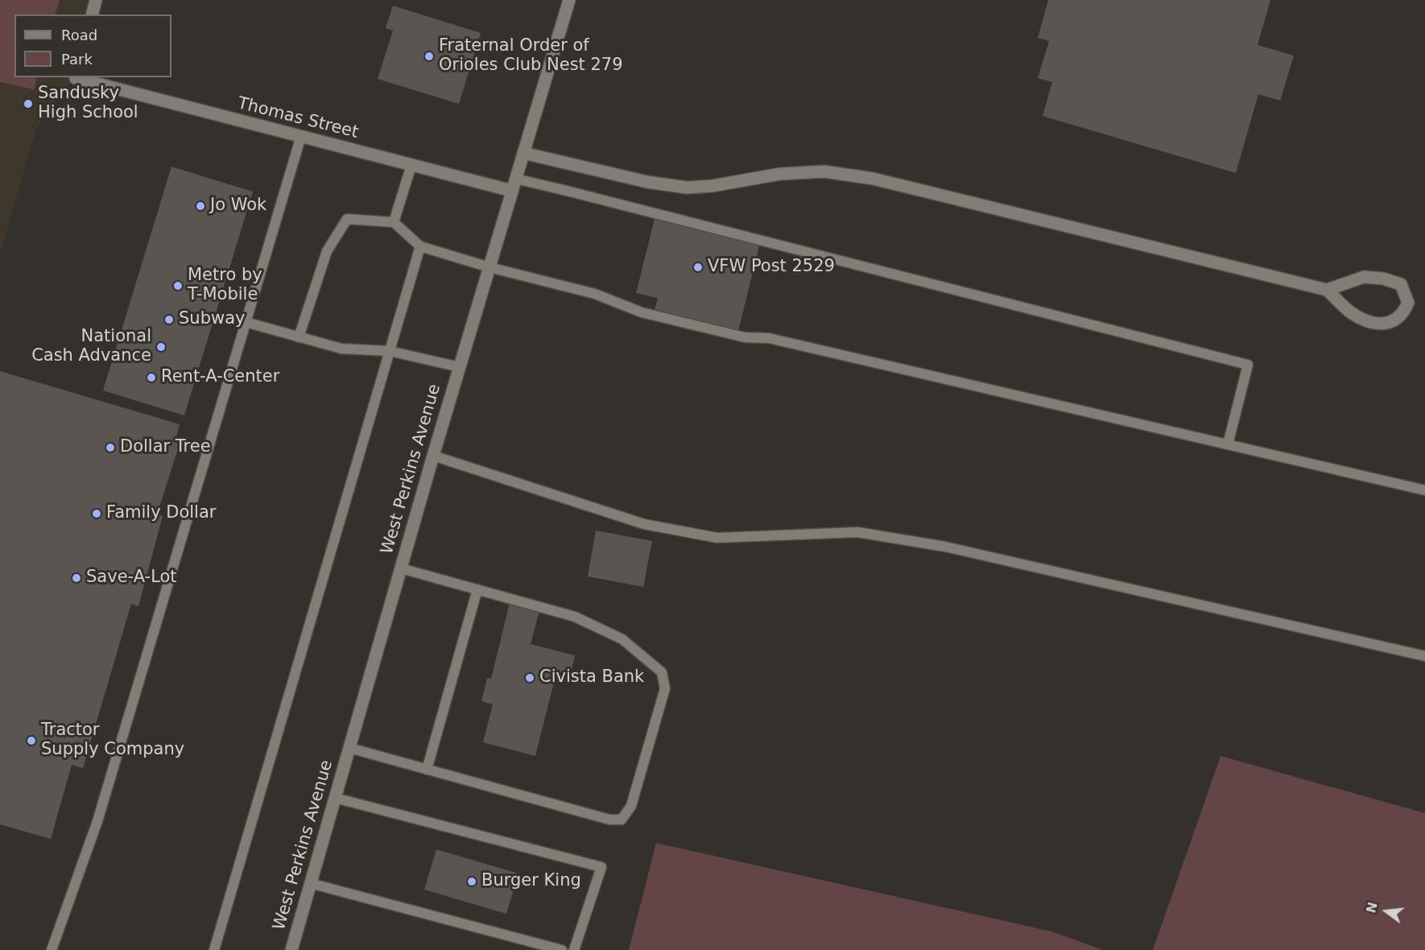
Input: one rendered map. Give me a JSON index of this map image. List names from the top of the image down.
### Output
{
  "streets": {
    "street": ["Thomas Street", "West Perkins Avenue"]
  },
  "crossings": [
    ["Thomas Street", "West Perkins Avenue"]
  ],
  "places": [
    "Fraternal Order of Orioles Club Nest 279",
    "Sandusky High School",
    "Jo Wok",
    "VFW Post 2529",
    "Metro by T-Mobile",
    "Subway",
    "National Cash Advance",
    "Rent-A-Center",
    "Dollar Tree",
    "Family Dollar",
    "Save-A-Lot",
    "Civista Bank",
    "Tractor Supply Company",
    "Burger King"
  ],
  "legend": ["Road", "Park"],
  "north": "left"
}
